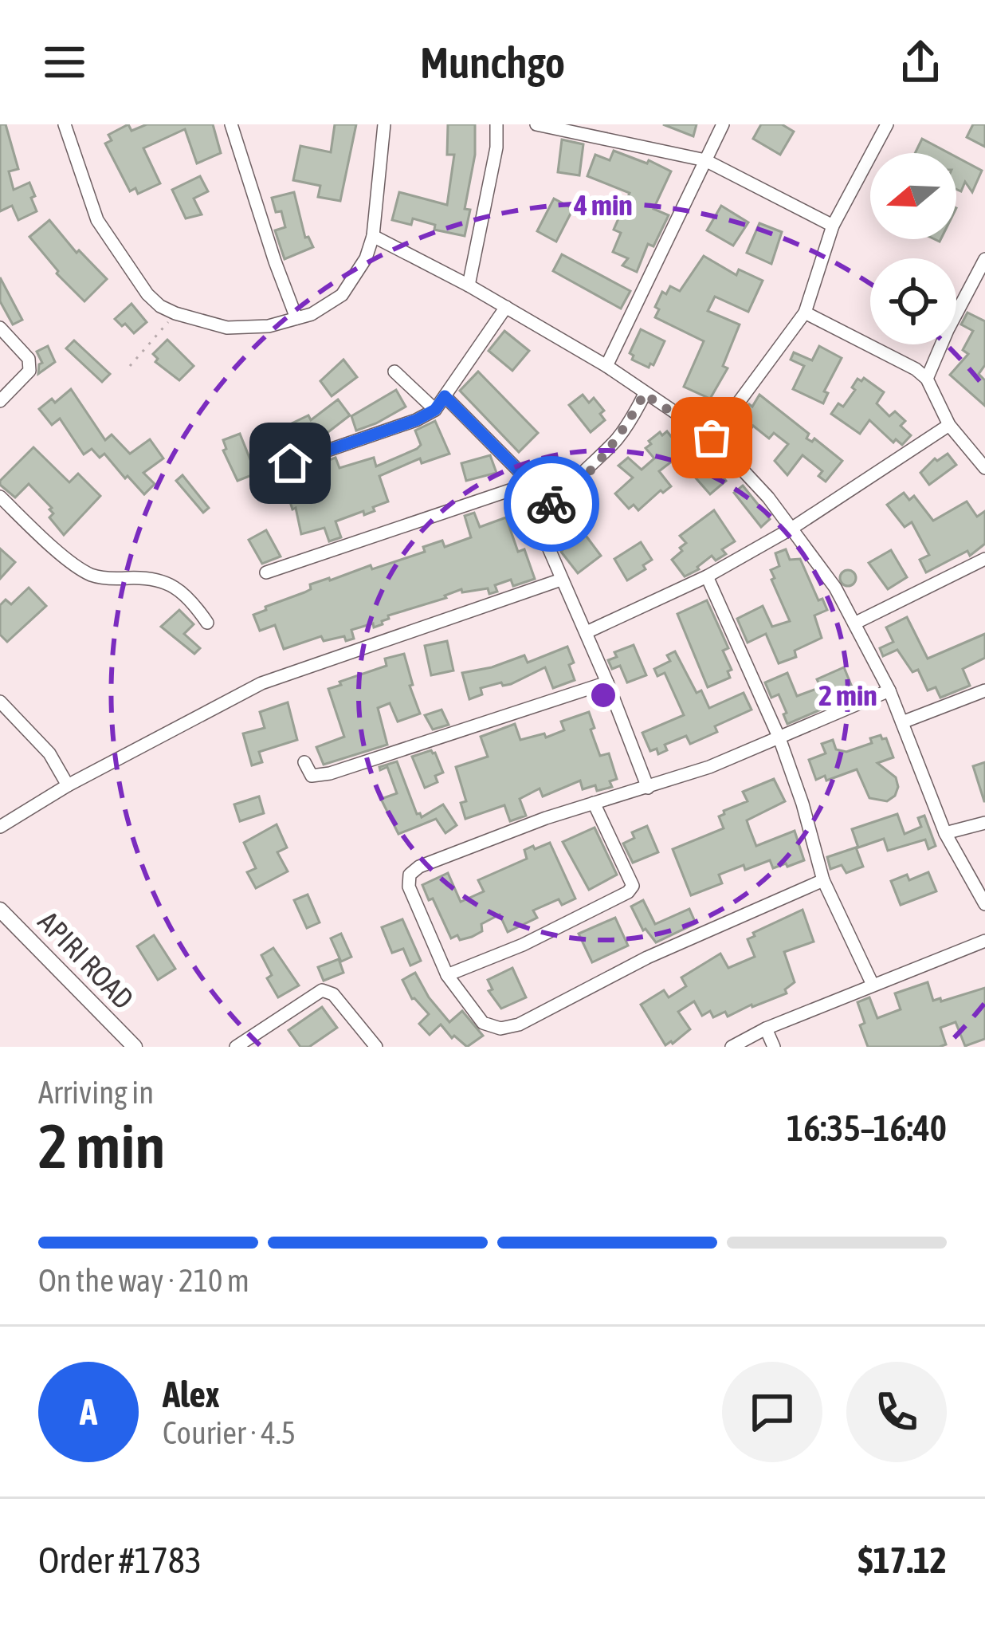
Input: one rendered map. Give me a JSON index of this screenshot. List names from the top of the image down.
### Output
{
  "streets": {
    "street": ["APIRI ROAD"]
  },
  "north": "left",
  "page": {
    "header": "Munchgo",
    "heading": ["2 min", "Arriving in", "16:35–16:40"],
    "panel": [
      "Alex",
      "Courier · 4.5",
      "Order #1783",
      "$17.12"
    ],
    "bar": "On the way · 210 m",
    "round": "A"
  },
  "rings": ["4 min", "2 min"]
}
